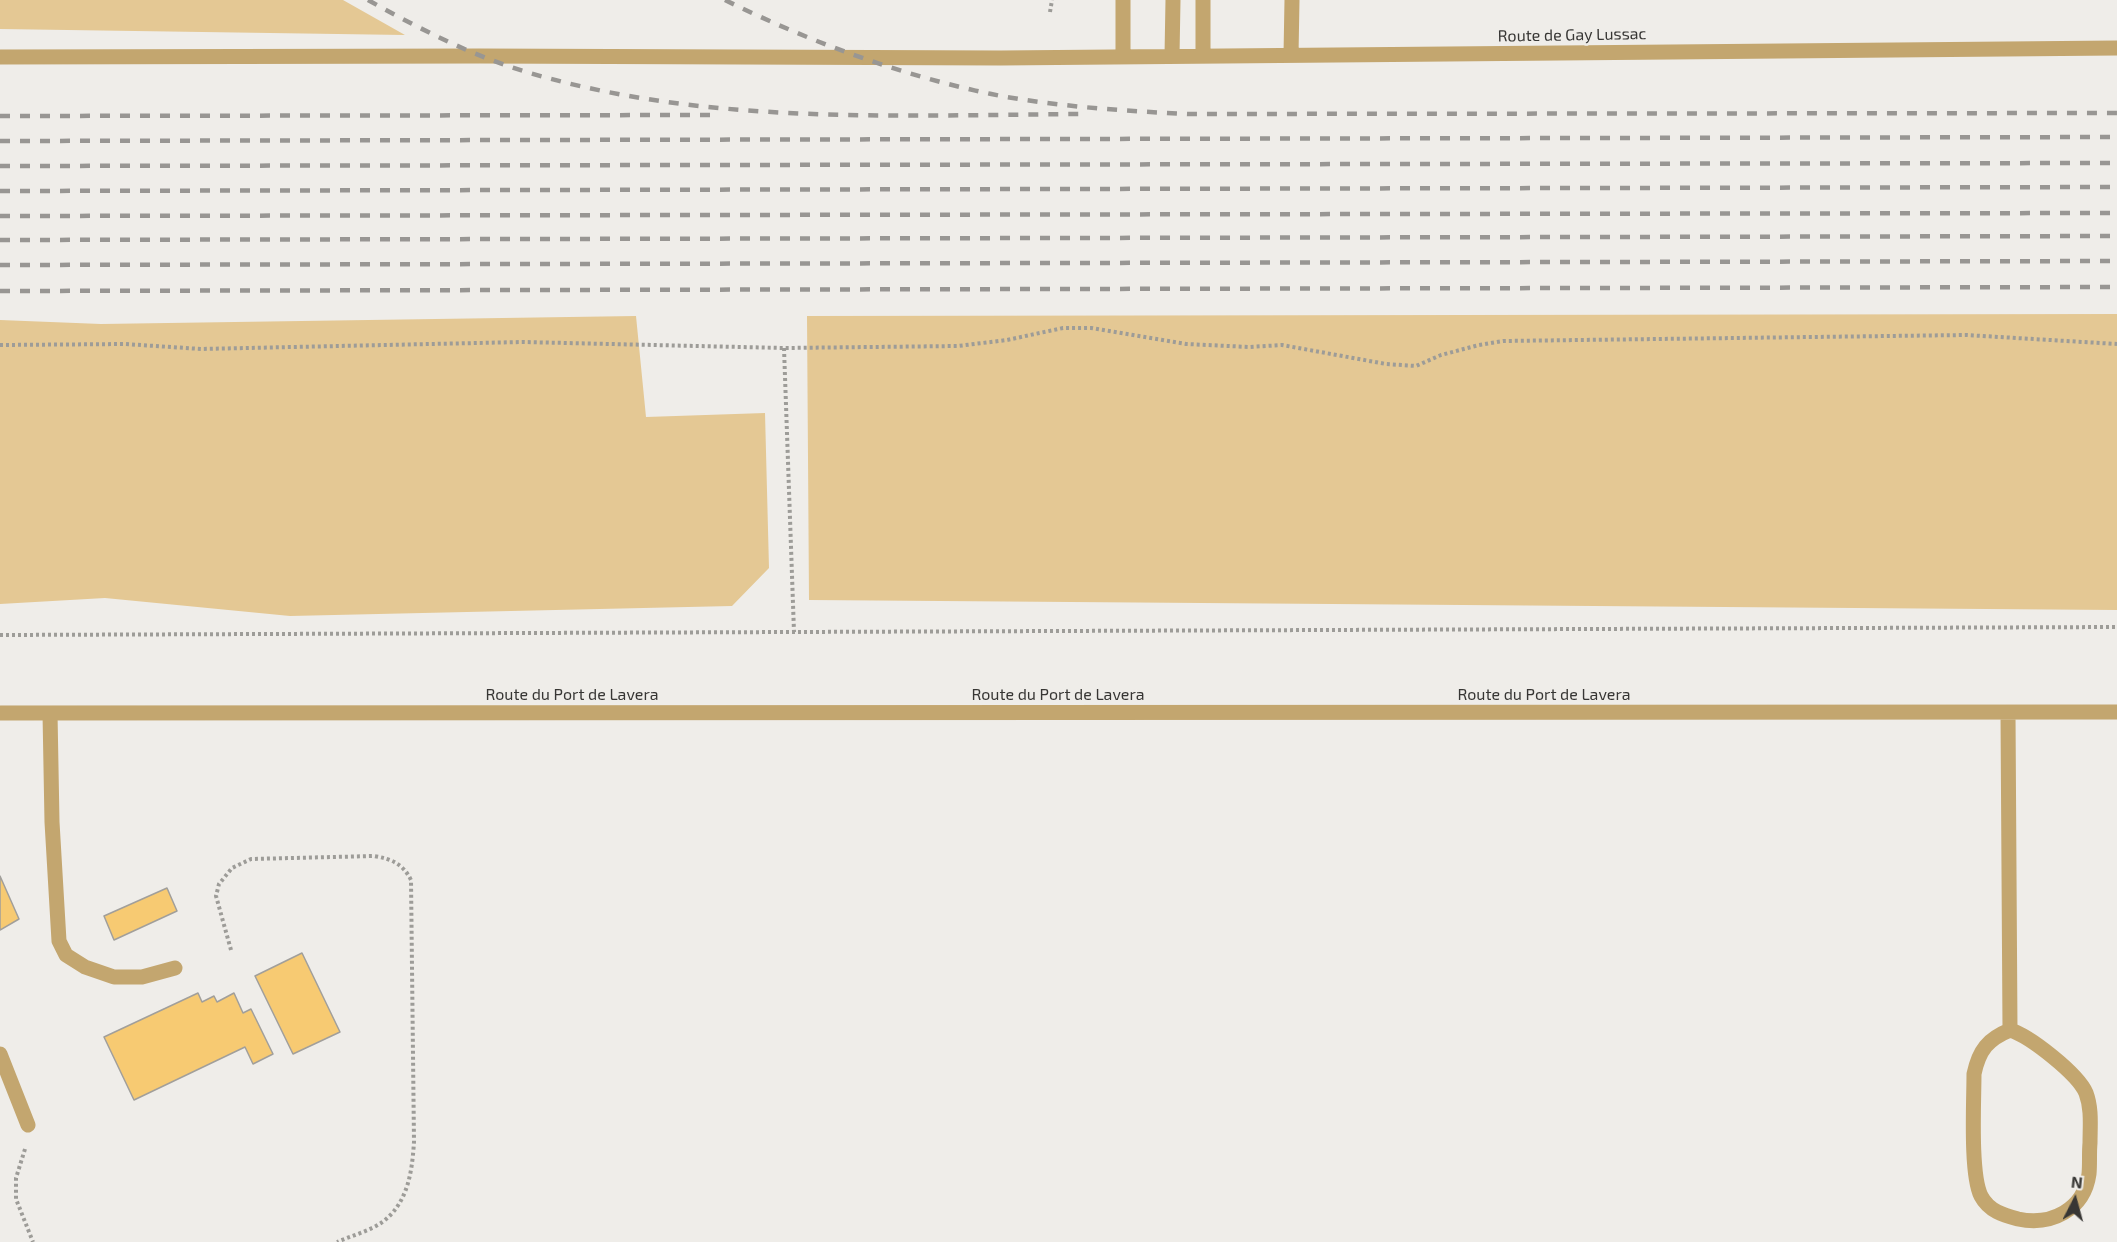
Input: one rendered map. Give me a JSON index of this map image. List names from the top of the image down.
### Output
{
  "streets": {
    "street": ["Route de Gay Lussac", "Route du Port de Lavera"]
  },
  "north": "top"
}
